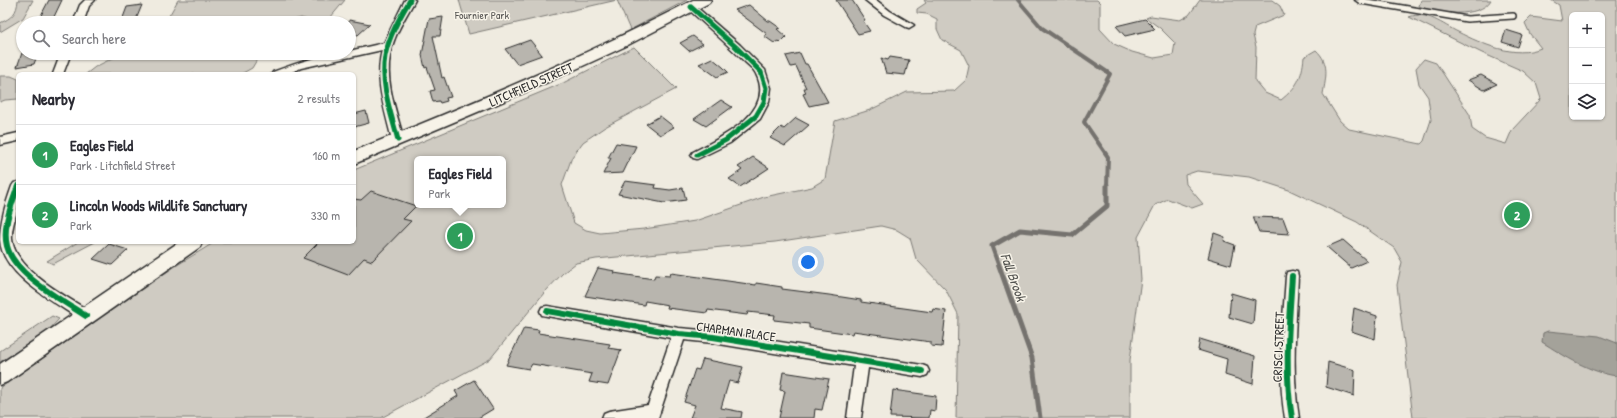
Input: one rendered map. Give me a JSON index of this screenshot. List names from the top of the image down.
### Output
{
  "streets": {
    "main road": ["LITCHFIELD STREET"],
    "street": ["CHAPMAN PLACE", "CRISCI STREET"]
  },
  "water": ["Fall Brook"],
  "parks": ["Fournier Park"],
  "page": {
    "map_buttons": ["+", "−"],
    "search": "Search here",
    "heading": ["Nearby", "2 results"],
    "list": [
      {
        "mark": "1",
        "name": "Eagles Field",
        "note": "Park · Litchfield Street",
        "value": "160 m"
      },
      {
        "mark": "2",
        "name": "Lincoln Woods Wildlife Sanctuary",
        "note": "Park",
        "value": "330 m"
      }
    ],
    "popup": ["Eagles Field", "Park"],
    "pins": ["2", "1"]
  }
}
